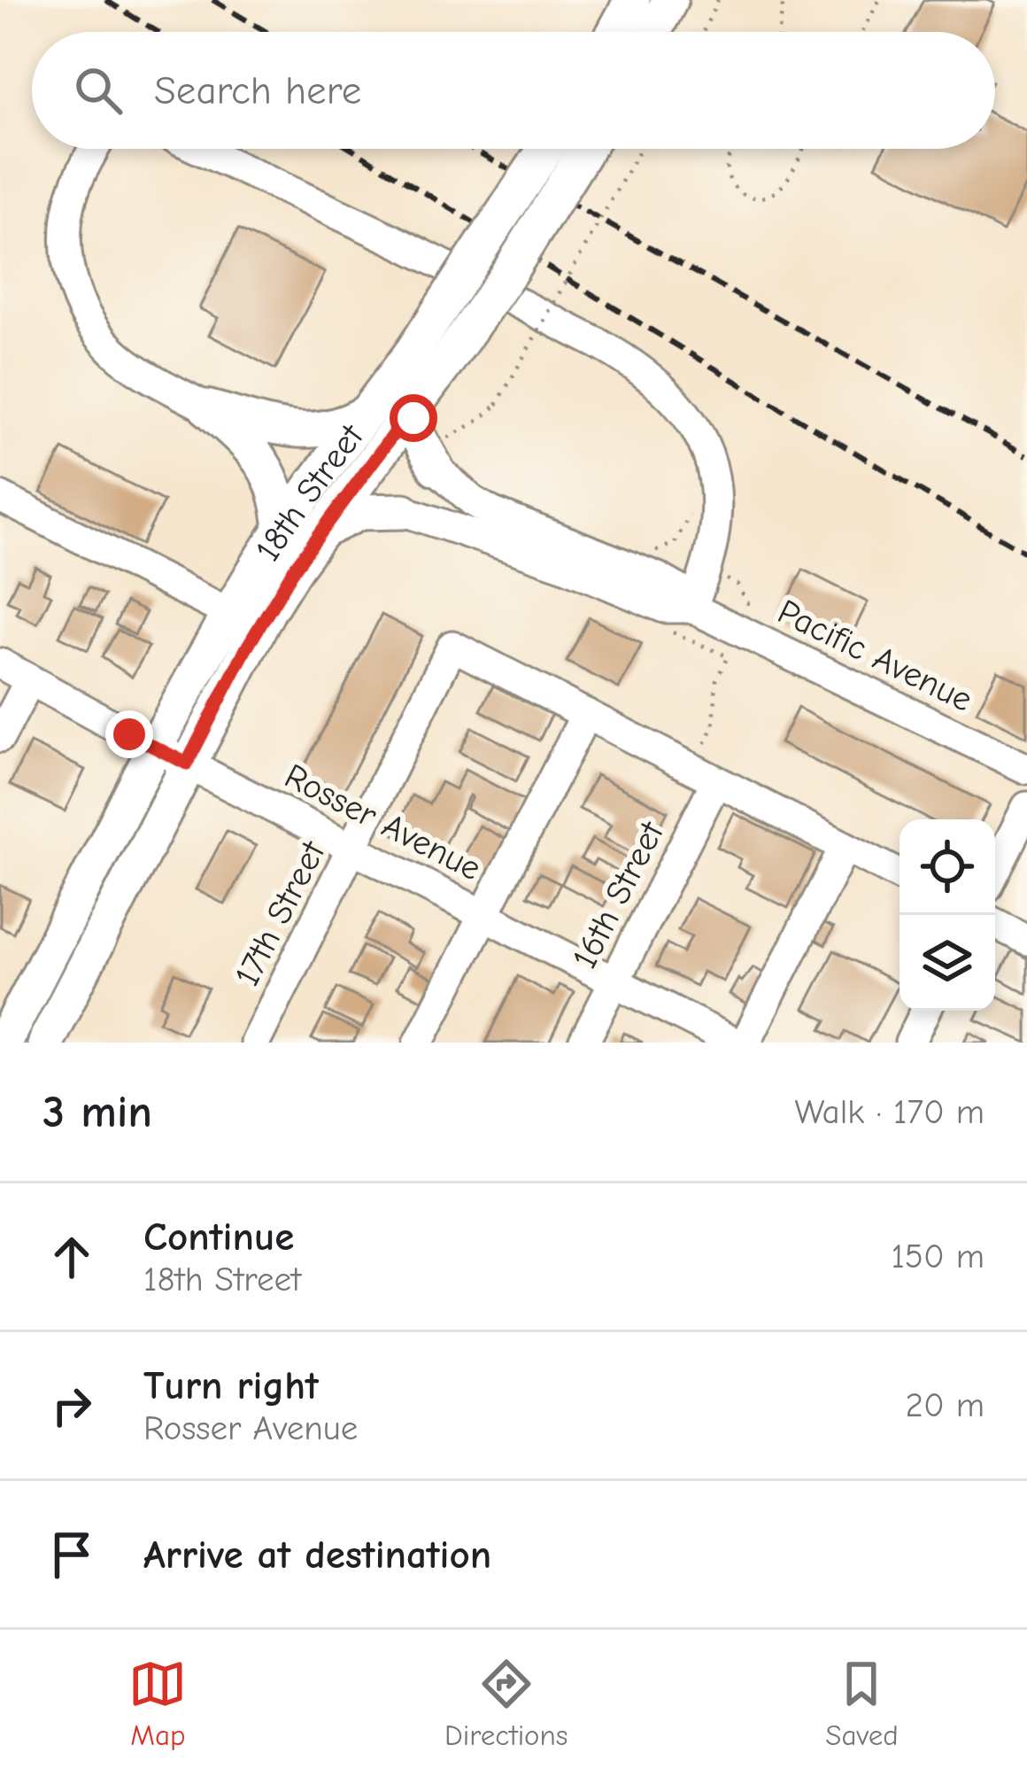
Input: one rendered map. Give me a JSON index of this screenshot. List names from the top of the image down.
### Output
{
  "streets": {
    "main road": ["18th Street"],
    "street": [
      "Pacific Avenue",
      "Rosser Avenue",
      "16th Street",
      "17th Street"
    ]
  },
  "crossings": [
    ["18th Street", "Rosser Avenue"],
    ["Rosser Avenue", "16th Street"],
    ["Rosser Avenue", "17th Street"]
  ],
  "page": {
    "search": "Search here",
    "heading": ["3 min", "Walk · 170 m"],
    "list": [
      ["Continue", "18th Street", "150 m"],
      ["Turn right", "Rosser Avenue", "20 m"],
      "Arrive at destination"
    ],
    "nav": ["Map", "Directions", "Saved"]
  }
}
